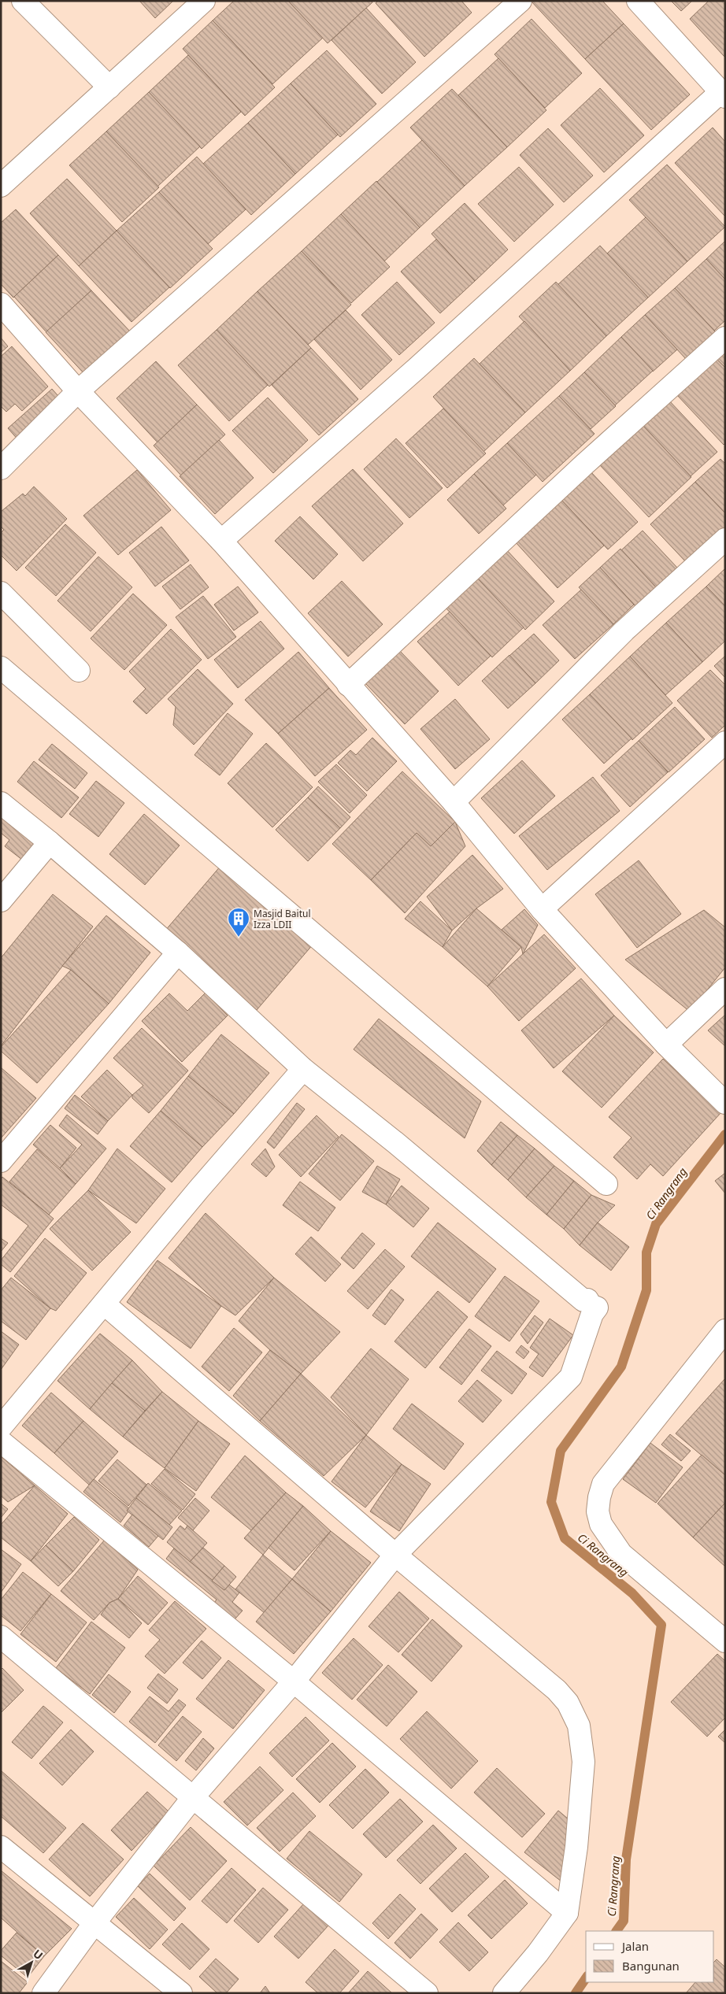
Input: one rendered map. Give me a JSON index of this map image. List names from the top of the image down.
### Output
{
  "water": ["Ci Rangrang"],
  "places": {
    "building": ["Masjid Baitul Izza LDII"]
  },
  "legend": ["Jalan", "Bangunan"],
  "north": "top right"
}
